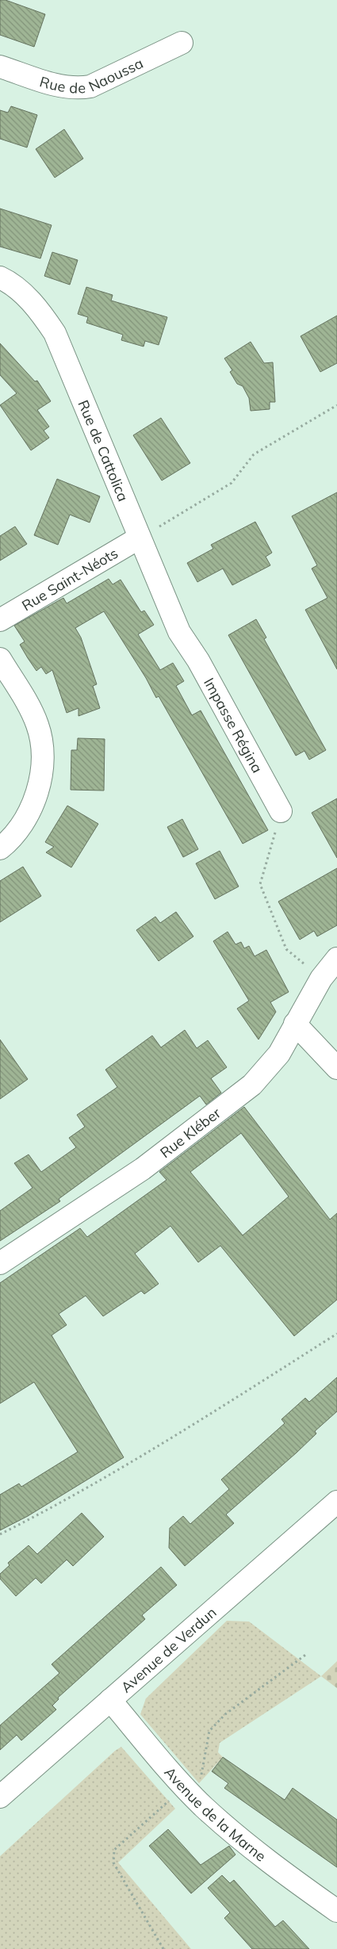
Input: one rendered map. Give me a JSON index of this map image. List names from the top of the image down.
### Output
{
  "streets": {
    "street": [
      "Rue de Naoussa",
      "Rue de Cattolica",
      "Rue Saint-Néots",
      "Impasse Régina",
      "Rue Kléber",
      "Avenue de Verdun",
      "Avenue de la Marne"
    ]
  },
  "crossings": [
    ["Rue de Cattolica", "Rue Saint-Néots"],
    ["Rue de Cattolica", "Impasse Régina"],
    ["Avenue de Verdun", "Avenue de la Marne"]
  ]
}
